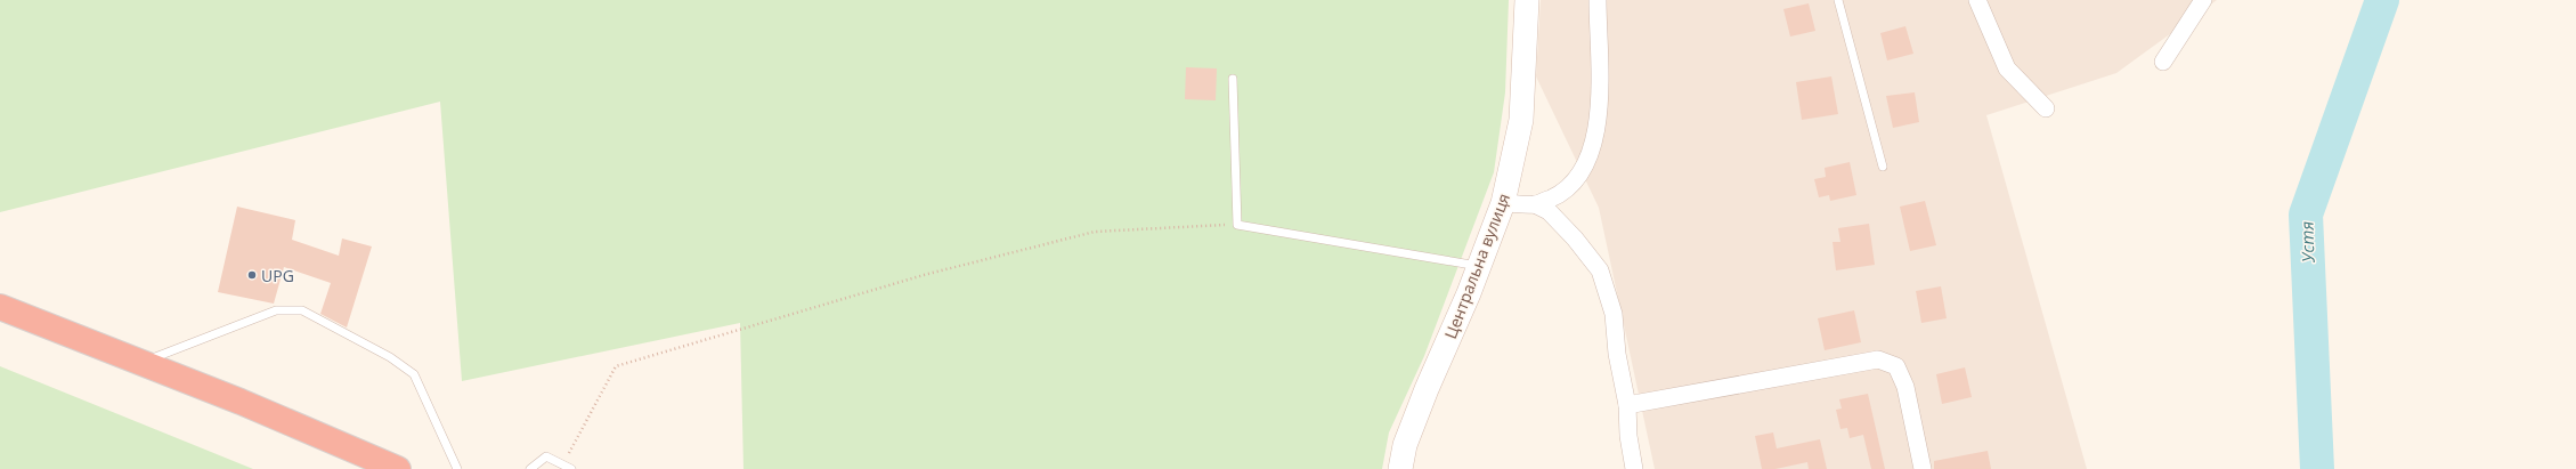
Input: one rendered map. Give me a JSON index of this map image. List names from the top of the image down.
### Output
{
  "streets": {
    "street": ["Центральна вулиця"]
  },
  "water": ["Устя"],
  "places": ["UPG"]
}
